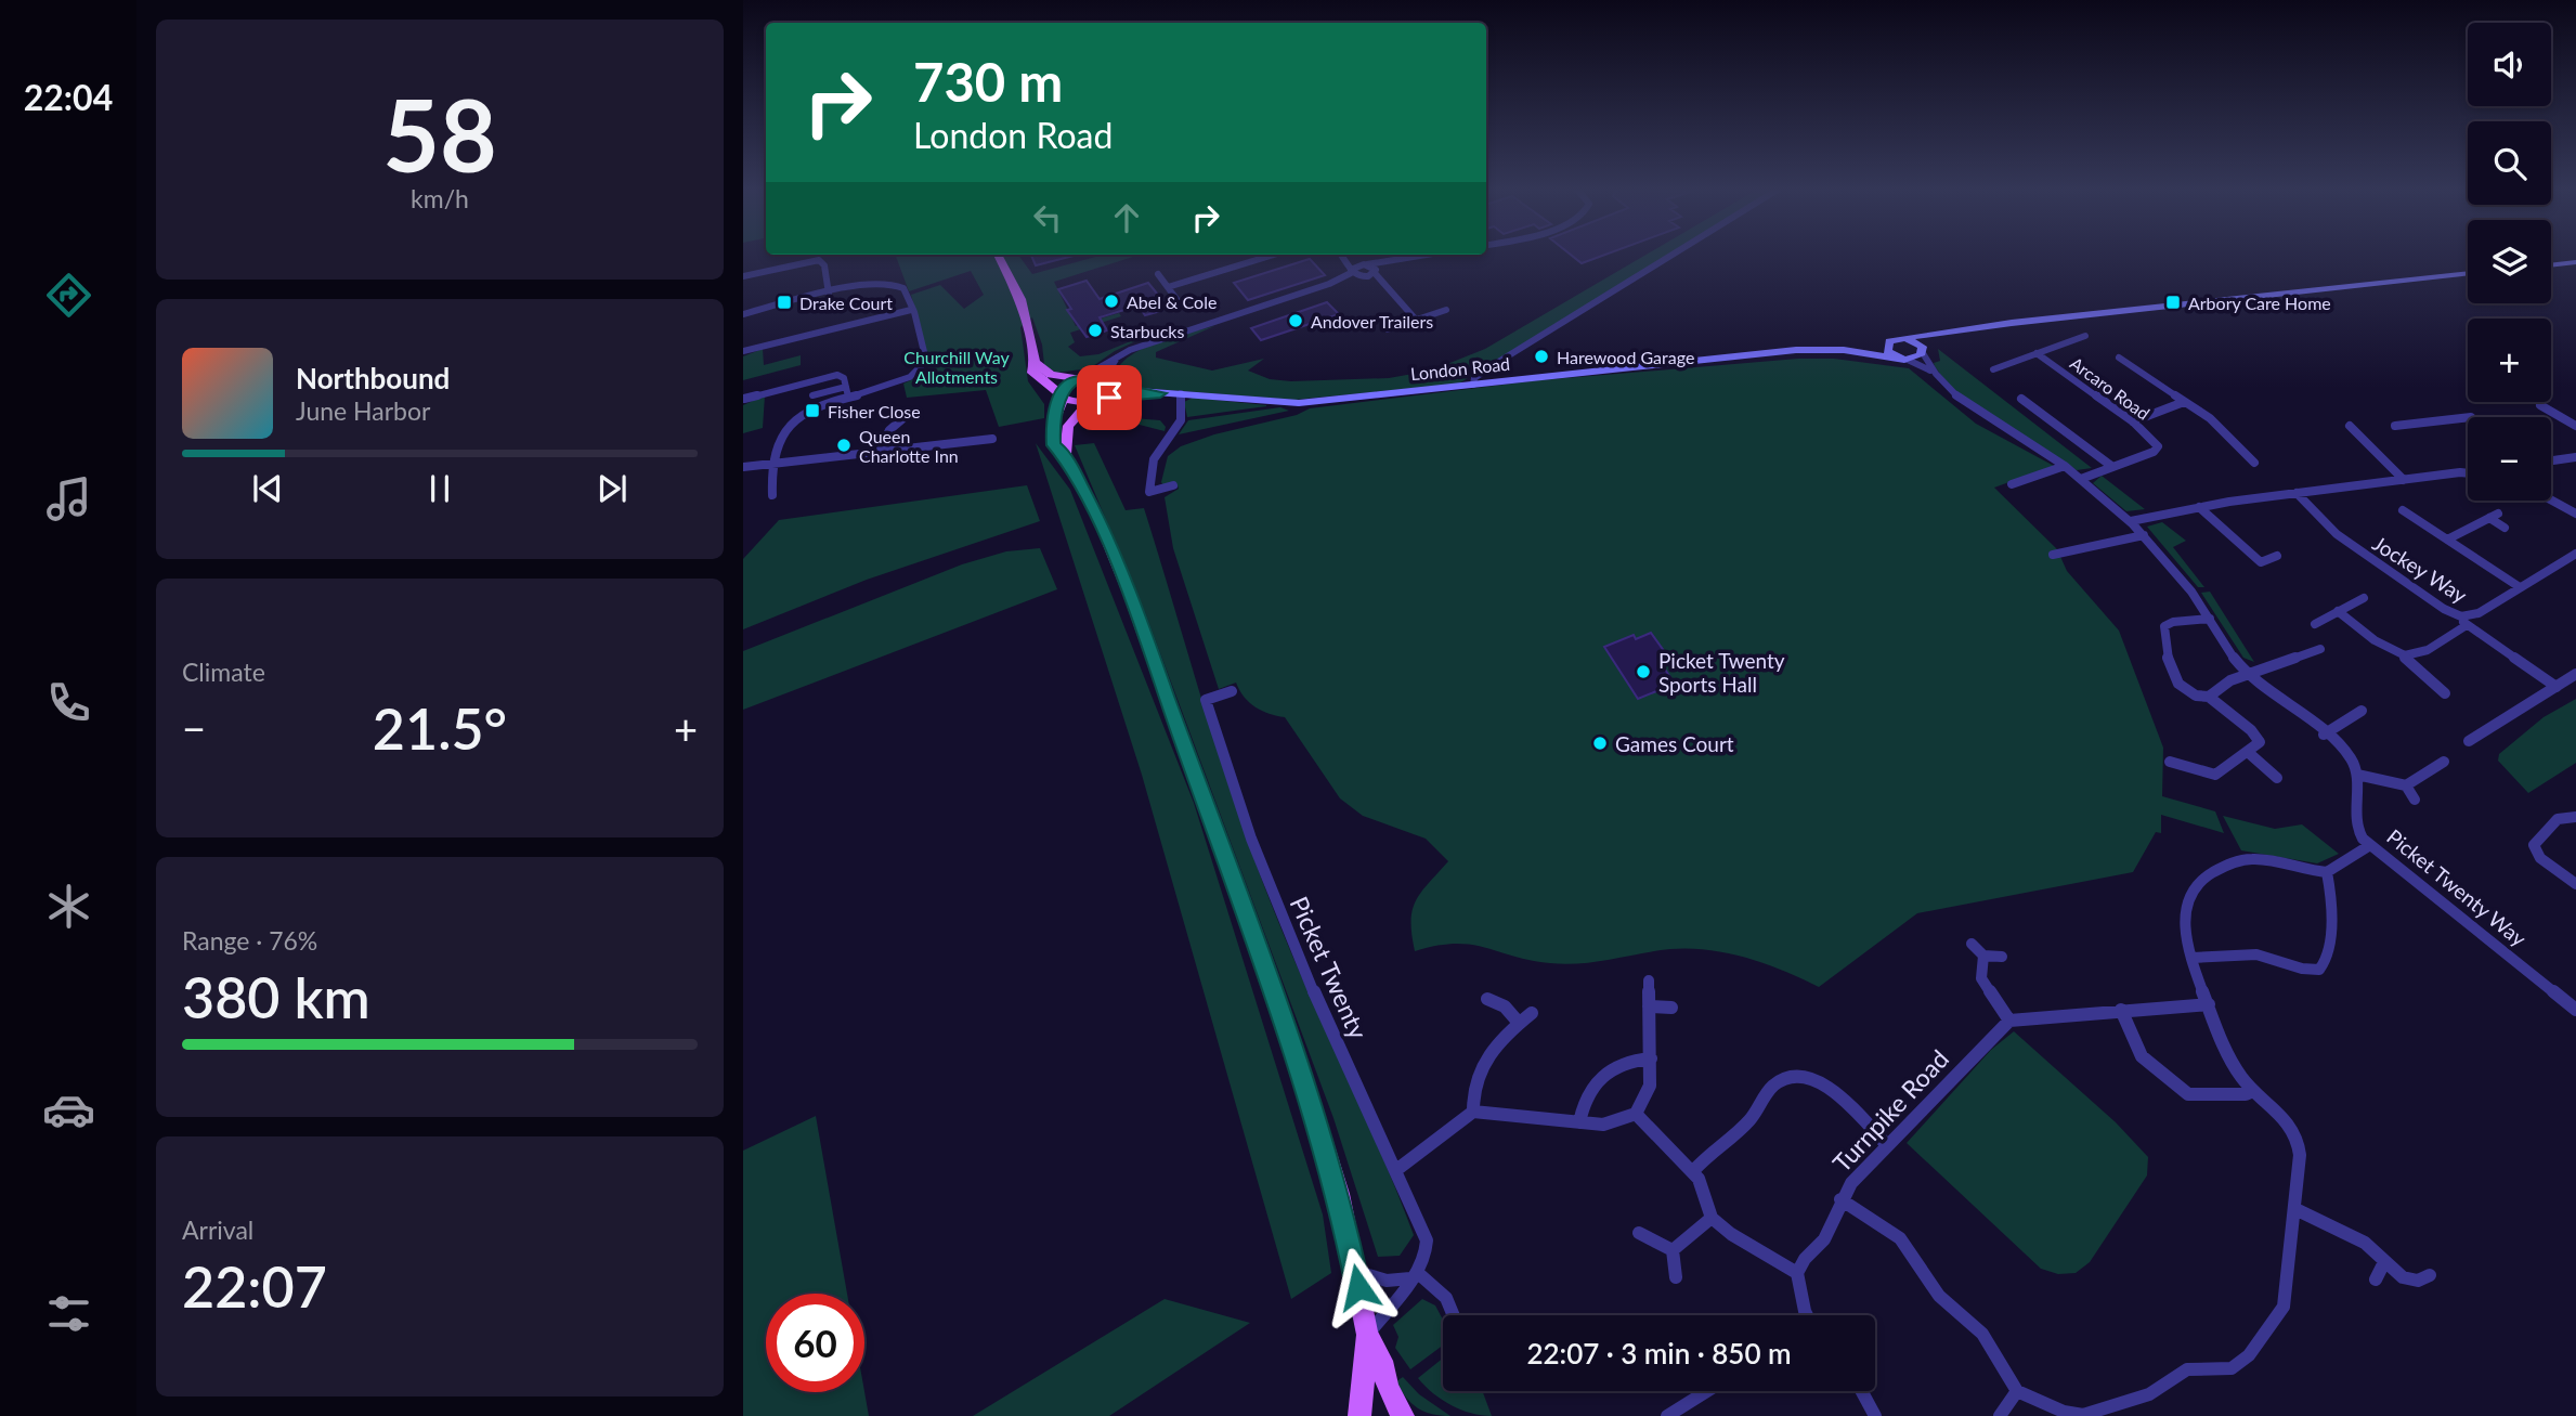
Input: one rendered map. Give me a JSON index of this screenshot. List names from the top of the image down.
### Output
{
  "streets": {
    "main road": ["London Road"],
    "street": [
      "Arcaro Road",
      "Jockey Way",
      "Picket Twenty Way",
      "Picket Twenty",
      "Turnpike Road"
    ]
  },
  "parks": ["Churchill Way Allotments"],
  "places": {
    "other": [
      "Abel & Cole",
      "Andover Trailers",
      "Starbucks",
      "Harewood Garage",
      "Queen Charlotte Inn",
      "Picket Twenty Sports Hall",
      "Games Court"
    ],
    "transit": ["Drake Court", "Arbory Care Home", "Fisher Close"]
  },
  "page": {
    "tabs": "22:04",
    "tile": [
      ["58", "km/h"],
      "Climate",
      ["Range · 76%", "380 km"],
      ["Arrival", "22:07"]
    ],
    "map_buttons": ["+", "−"],
    "turn": ["730 m", "London Road"],
    "song": ["Northbound", "June Harbor"],
    "heat": ["−", "21.5°", "+"],
    "limit": "60",
    "trip": "22:07 · 3 min · 850 m"
  }
}
